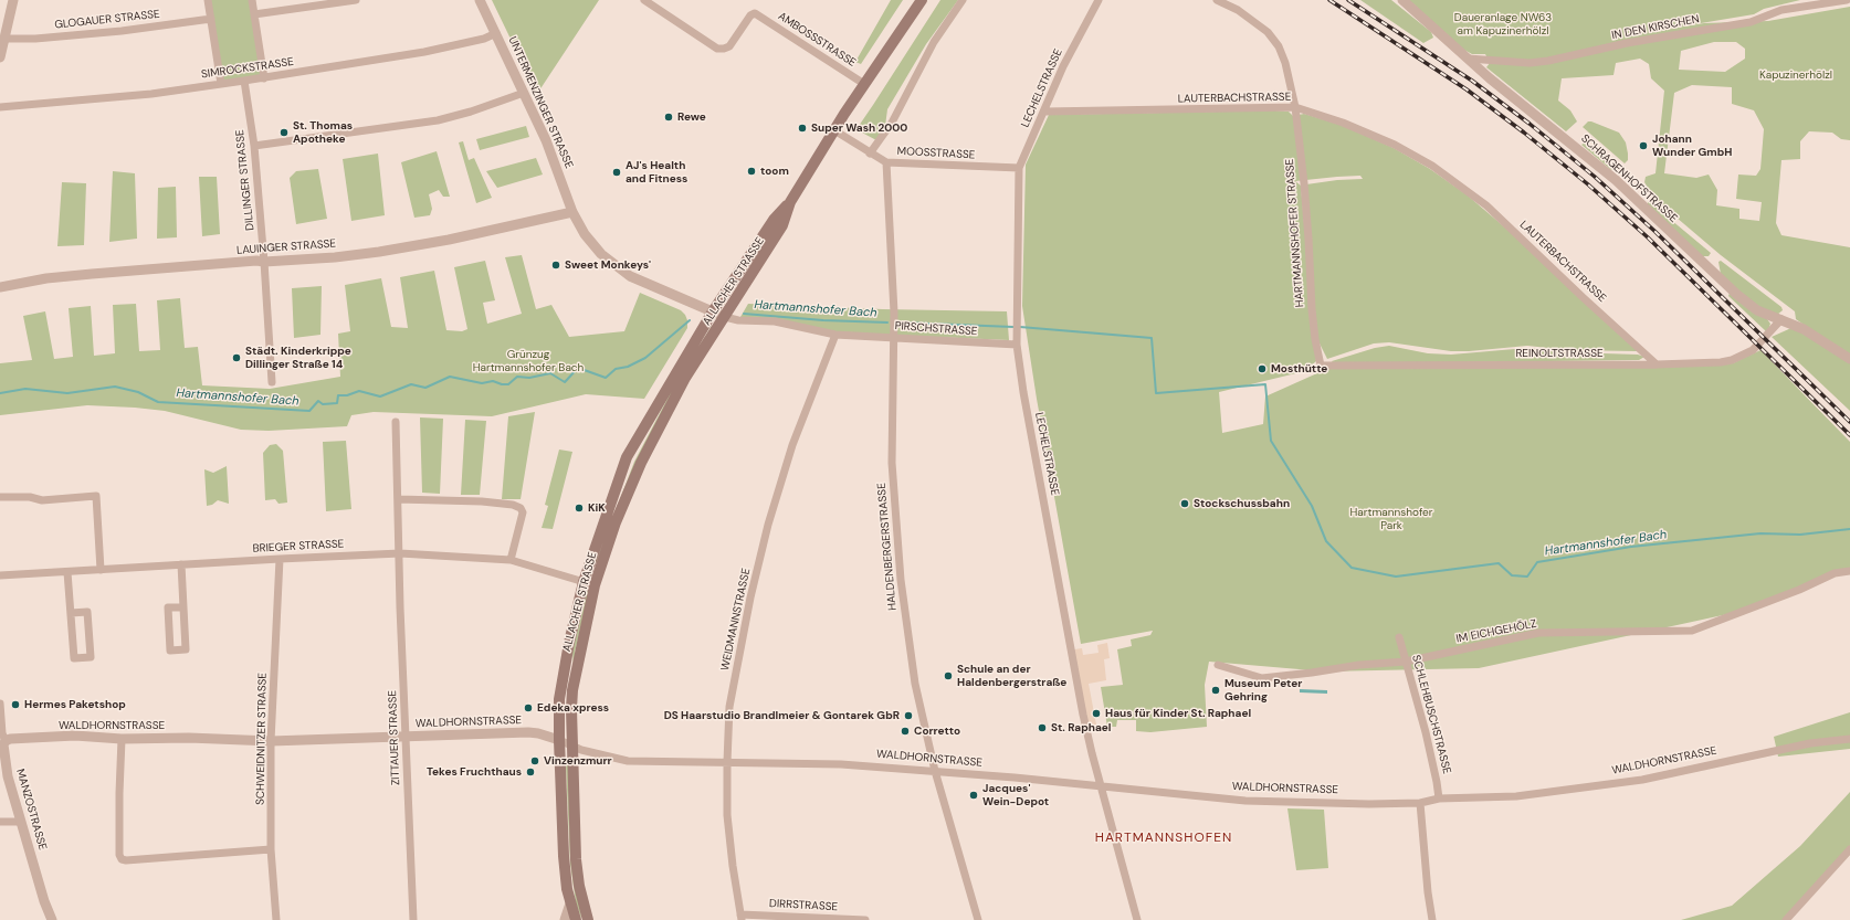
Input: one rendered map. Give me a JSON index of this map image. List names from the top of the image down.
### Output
{
  "streets": {
    "main road": ["ALLACHER STRASSE"],
    "street": [
      "GLOGAUER STRASSE",
      "IN DEN KIRSCHEN",
      "AMBOSSSTRASSE",
      "SIMROCKSTRASSE",
      "LECHELSTRASSE",
      "LAUTERBACHSTRASSE",
      "UNTERMENZINGER STRASSE",
      "MOOSSTRASSE",
      "SCHRAGENHOFSTRASSE",
      "DILLINGER STRASSE",
      "HARTMANNSHOFER STRASSE",
      "LAUINGER STRASSE",
      "PIRSCHSTRASSE",
      "REINOLTSTRASSE",
      "BRIEGER STRASSE",
      "HALDENBERGERSTRASSE",
      "WEIDMANNSTRASSE",
      "IM EICHGEHÖLZ",
      "SCHLEHBUSCHSTRASSE",
      "WALDHORNSTRASSE",
      "ZITTAUER STRASSE",
      "SCHWEIDNITZER STRASSE",
      "MANZOSTRASSE",
      "DIRRSTRASSE"
    ]
  },
  "crossings": [
    ["IN DEN KIRSCHEN", "SCHRAGENHOFSTRASSE"],
    ["AMBOSSSTRASSE", "ALLACHER STRASSE"],
    ["SIMROCKSTRASSE", "UNTERMENZINGER STRASSE"],
    ["SIMROCKSTRASSE", "DILLINGER STRASSE"],
    ["LECHELSTRASSE", "LAUTERBACHSTRASSE"],
    ["LECHELSTRASSE", "MOOSSTRASSE"],
    ["LECHELSTRASSE", "PIRSCHSTRASSE"],
    ["LECHELSTRASSE", "WALDHORNSTRASSE"],
    ["LAUTERBACHSTRASSE", "HARTMANNSHOFER STRASSE"],
    ["LAUTERBACHSTRASSE", "REINOLTSTRASSE"],
    ["UNTERMENZINGER STRASSE", "LAUINGER STRASSE"],
    ["UNTERMENZINGER STRASSE", "ALLACHER STRASSE"],
    ["UNTERMENZINGER STRASSE", "PIRSCHSTRASSE"],
    ["MOOSSTRASSE", "ALLACHER STRASSE"],
    ["MOOSSTRASSE", "HALDENBERGERSTRASSE"],
    ["SCHRAGENHOFSTRASSE", "REINOLTSTRASSE"],
    ["DILLINGER STRASSE", "LAUINGER STRASSE"],
    ["HARTMANNSHOFER STRASSE", "REINOLTSTRASSE"],
    ["ALLACHER STRASSE", "PIRSCHSTRASSE"],
    ["ALLACHER STRASSE", "BRIEGER STRASSE"],
    ["ALLACHER STRASSE", "WALDHORNSTRASSE"],
    ["PIRSCHSTRASSE", "HALDENBERGERSTRASSE"],
    ["PIRSCHSTRASSE", "WEIDMANNSTRASSE"],
    ["BRIEGER STRASSE", "ZITTAUER STRASSE"],
    ["BRIEGER STRASSE", "SCHWEIDNITZER STRASSE"],
    ["HALDENBERGERSTRASSE", "WALDHORNSTRASSE"],
    ["WEIDMANNSTRASSE", "WALDHORNSTRASSE"],
    ["WEIDMANNSTRASSE", "DIRRSTRASSE"],
    ["IM EICHGEHÖLZ", "SCHLEHBUSCHSTRASSE"],
    ["SCHLEHBUSCHSTRASSE", "WALDHORNSTRASSE"],
    ["WALDHORNSTRASSE", "ZITTAUER STRASSE"],
    ["WALDHORNSTRASSE", "SCHWEIDNITZER STRASSE"],
    ["WALDHORNSTRASSE", "MANZOSTRASSE"]
  ],
  "districts": ["HARTMANNSHOFEN"],
  "water": ["Hartmannshofer Bach"],
  "parks": [
    "Daueranlage NW63 am Kapuzinerhölzl",
    "Kapuzinerhölzl",
    "Grünzug Hartmannshofer Bach",
    "Hartmannshofer Park"
  ],
  "places": [
    "Rewe",
    "Super Wash 2000",
    "St. Thomas Apotheke",
    "Johann Wunder GmbH",
    "toom",
    "AJ's Health and Fitness",
    "Sweet Monkeys'",
    "Städt. Kinderkrippe Dillinger Straße 14",
    "Mosthütte",
    "Stockschussbahn",
    "KiK",
    "Schule an der Haldenbergerstraße",
    "Museum Peter Gehring",
    "Hermes Paketshop",
    "Edeka xpress",
    "Haus für Kinder St. Raphael",
    "DS Haarstudio Brandlmeier & Gontarek GbR",
    "St. Raphael",
    "Corretto",
    "Vinzenzmurr",
    "Tekes Fruchthaus",
    "Jacques' Wein-Depot"
  ]
}
